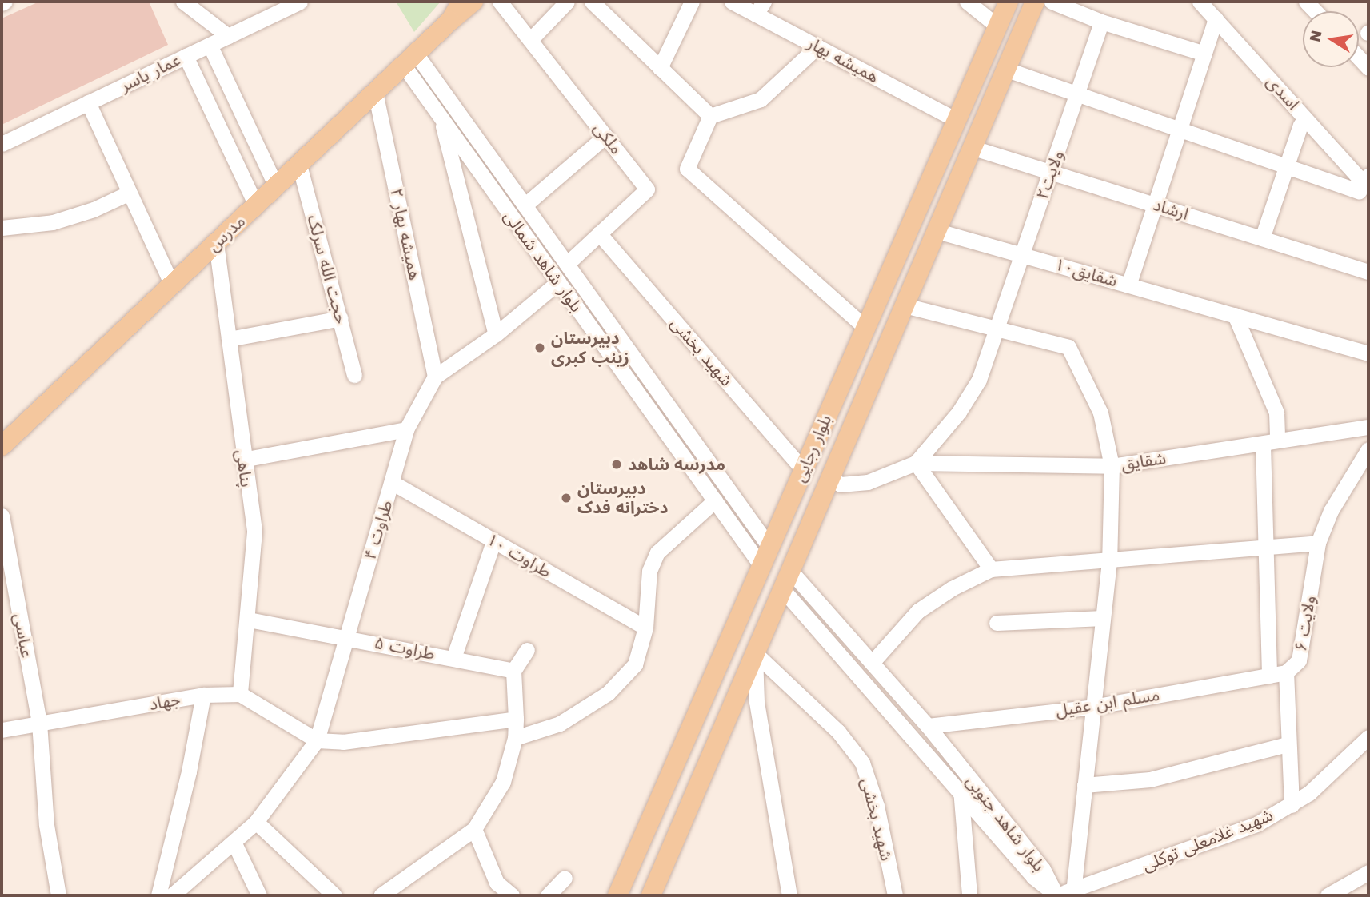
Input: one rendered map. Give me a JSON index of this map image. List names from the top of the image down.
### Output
{
  "streets": {
    "main road": ["مدرس", "بلوار رجایی"],
    "street": [
      "همیشه بهار",
      "عمار یاسر",
      "اسدی",
      "ملکی",
      "ولایت۲",
      "ارشاد",
      "همیشه بهار ۲",
      "بلوار شاهد شمالی",
      "حجت الله سرلک",
      "شقایق۱۰",
      "شهید بخشی",
      "شقایق",
      "پناهی",
      "طراوت ۴",
      "طراوت ۱۰",
      "ولایت ۶",
      "عباسی",
      "طراوت ۵",
      "جهاد",
      "مسلم ابن عقیل",
      "بلوار شاهد جنوبی",
      "شهید غلامعلی توکلی"
    ]
  },
  "crossings": [
    ["همیشه بهار", "بلوار رجایی"],
    ["ملکی", "بلوار شاهد شمالی"],
    ["ملکی", "شهید بخشی"],
    ["ولایت۲", "ارشاد"],
    ["ولایت۲", "شقایق۱۰"],
    ["ولایت۲", "شقایق"],
    ["ارشاد", "بلوار رجایی"],
    ["مدرس", "همیشه بهار ۲"],
    ["مدرس", "بلوار شاهد شمالی"],
    ["مدرس", "حجت الله سرلک"],
    ["مدرس", "پناهی"],
    ["همیشه بهار ۲", "طراوت ۴"],
    ["بلوار شاهد شمالی", "بلوار رجایی"],
    ["بلوار شاهد شمالی", "طراوت ۴"],
    ["شقایق۱۰", "بلوار رجایی"],
    ["شهید بخشی", "بلوار رجایی"],
    ["بلوار رجایی", "بلوار شاهد جنوبی"],
    ["پناهی", "طراوت ۵"],
    ["پناهی", "جهاد"],
    ["طراوت ۴", "طراوت ۱۰"],
    ["طراوت ۴", "طراوت ۵"],
    ["ولایت ۶", "مسلم ابن عقیل"],
    ["ولایت ۶", "شهید غلامعلی توکلی"],
    ["عباسی", "جهاد"],
    ["مسلم ابن عقیل", "بلوار شاهد جنوبی"],
    ["بلوار شاهد جنوبی", "شهید غلامعلی توکلی"]
  ],
  "places": ["دبیرستان زینب کبری", "مدرسه شاهد", "دبیرستان دخترانه فدک"],
  "north": "left"
}
